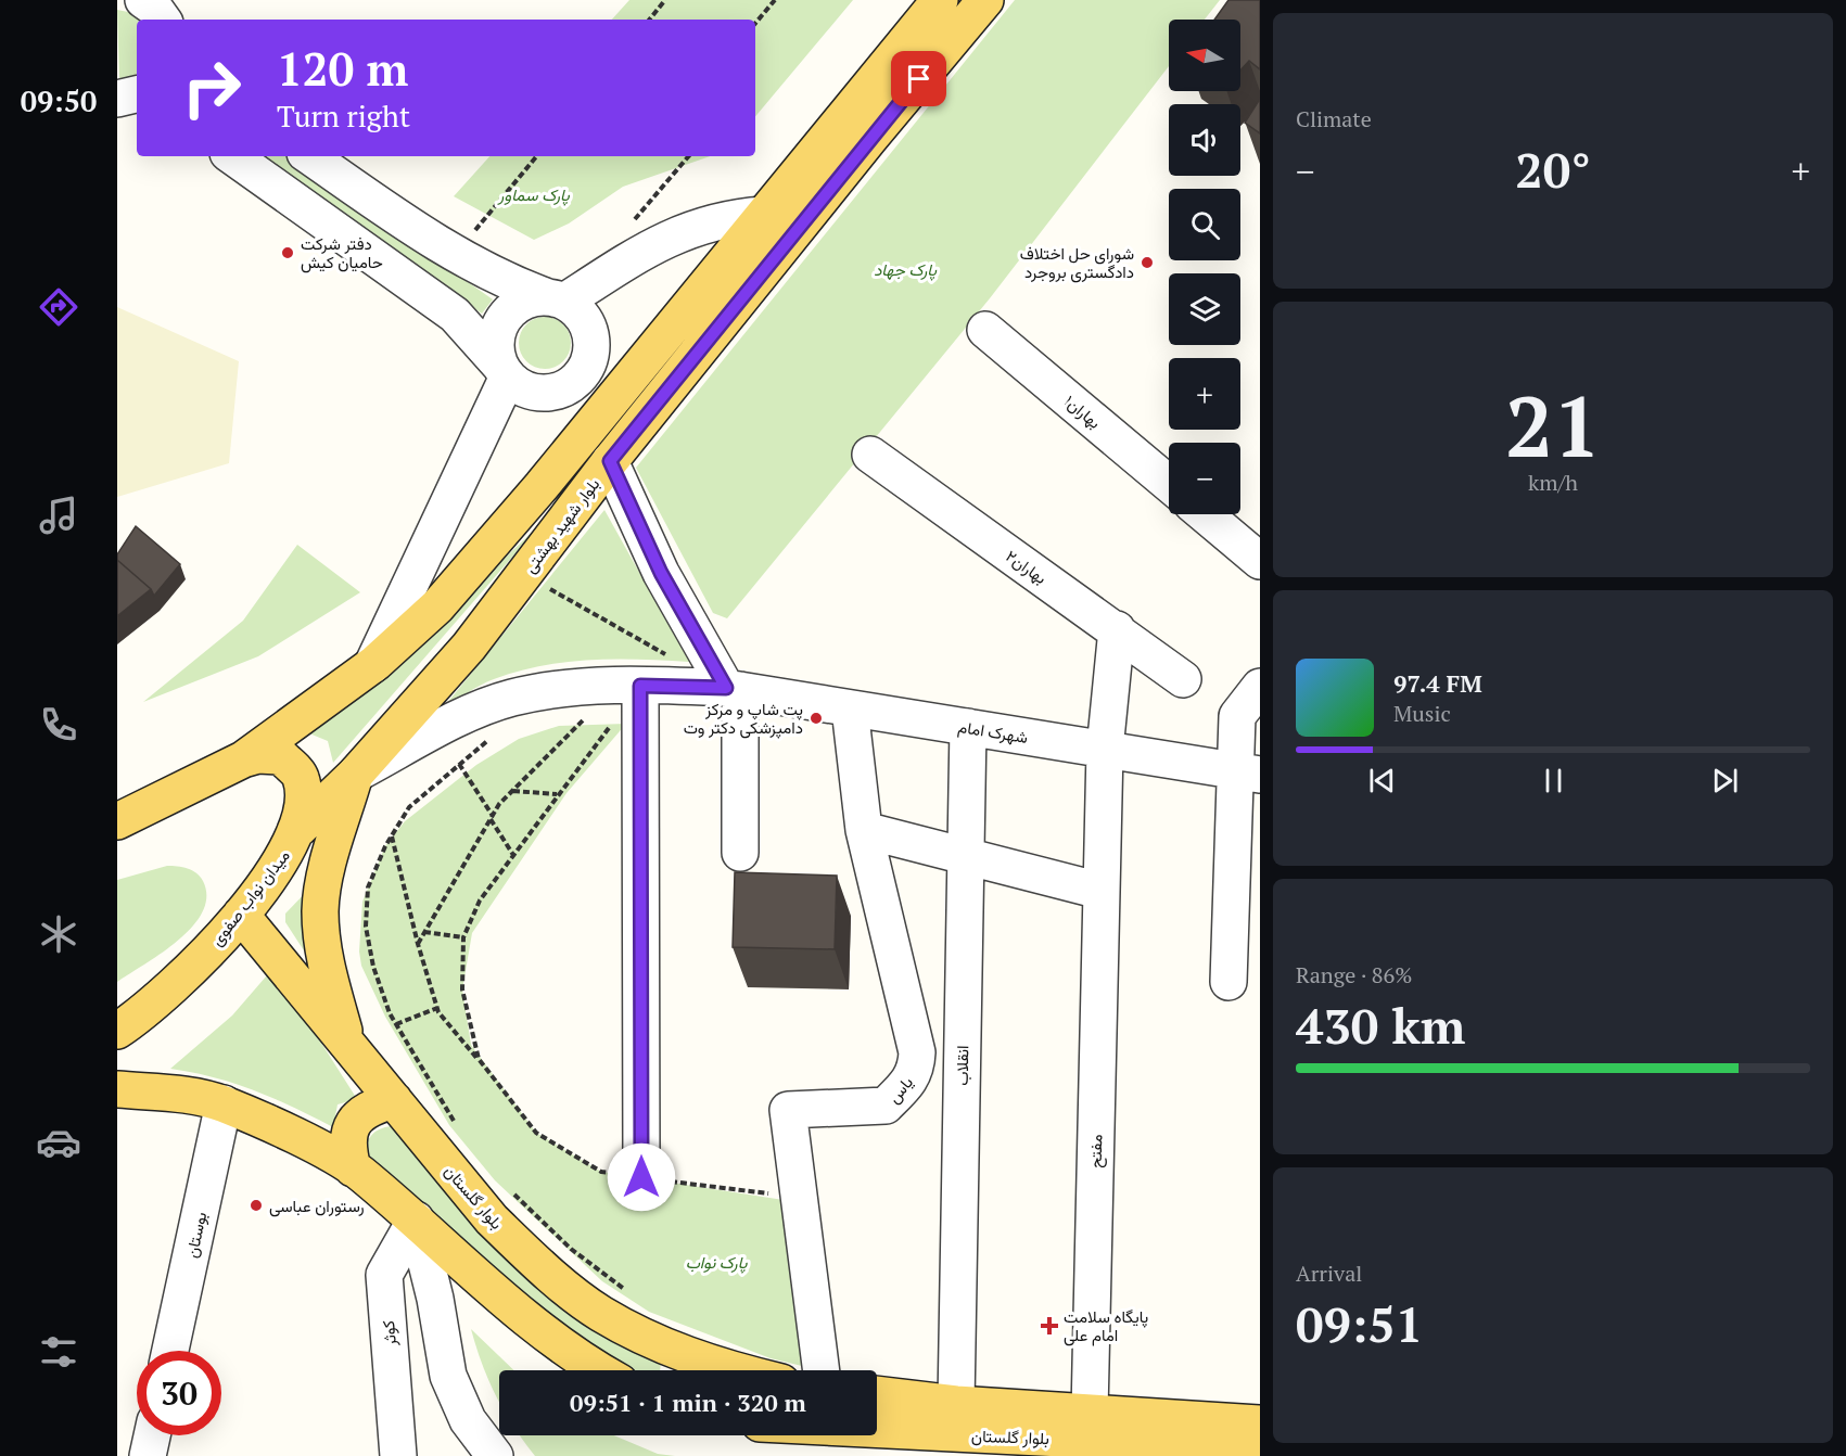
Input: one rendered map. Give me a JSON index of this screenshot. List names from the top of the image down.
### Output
{
  "streets": {
    "main road": ["بلوار شهید بهشتی", "میدان نواب صفوی", "بلوار گلستان"],
    "street": [
      "بهاران۱",
      "بهاران۲",
      "شهرک امام",
      "انقلاب",
      "یاس",
      "مفتح",
      "بوستان",
      "کوثر"
    ]
  },
  "crossings": [
    ["بلوار شهید بهشتی", "شهرک امام"],
    ["بلوار شهید بهشتی", "میدان نواب صفوی"],
    ["بهاران۲", "مفتح"],
    ["شهرک امام", "انقلاب"],
    ["شهرک امام", "یاس"],
    ["شهرک امام", "مفتح"],
    ["میدان نواب صفوی", "بلوار گلستان"],
    ["انقلاب", "بلوار گلستان"],
    ["مفتح", "بلوار گلستان"]
  ],
  "parks": ["پارک سماور", "پارک جهاد", "پارک نواب"],
  "places": {
    "other": [
      "دفتر شرکت حامیان کیش",
      "شورای حل اختلاف دادگستری بروجرد",
      "پت شاپ و مرکز دامپزشکی دکتر وت",
      "رستوران عباسی"
    ],
    "health": ["پایگاه سلامت امام علی"]
  },
  "north": "left",
  "page": {
    "tabs": "09:50",
    "tile": [
      "Climate",
      ["21", "km/h"],
      ["Range · 86%", "430 km"],
      ["Arrival", "09:51"]
    ],
    "map_buttons": ["+", "−"],
    "turn": ["120 m", "Turn right"],
    "heat": ["−", "20°", "+"],
    "song": ["97.4 FM", "Music"],
    "limit": "30",
    "trip": "09:51 · 1 min · 320 m"
  }
}
